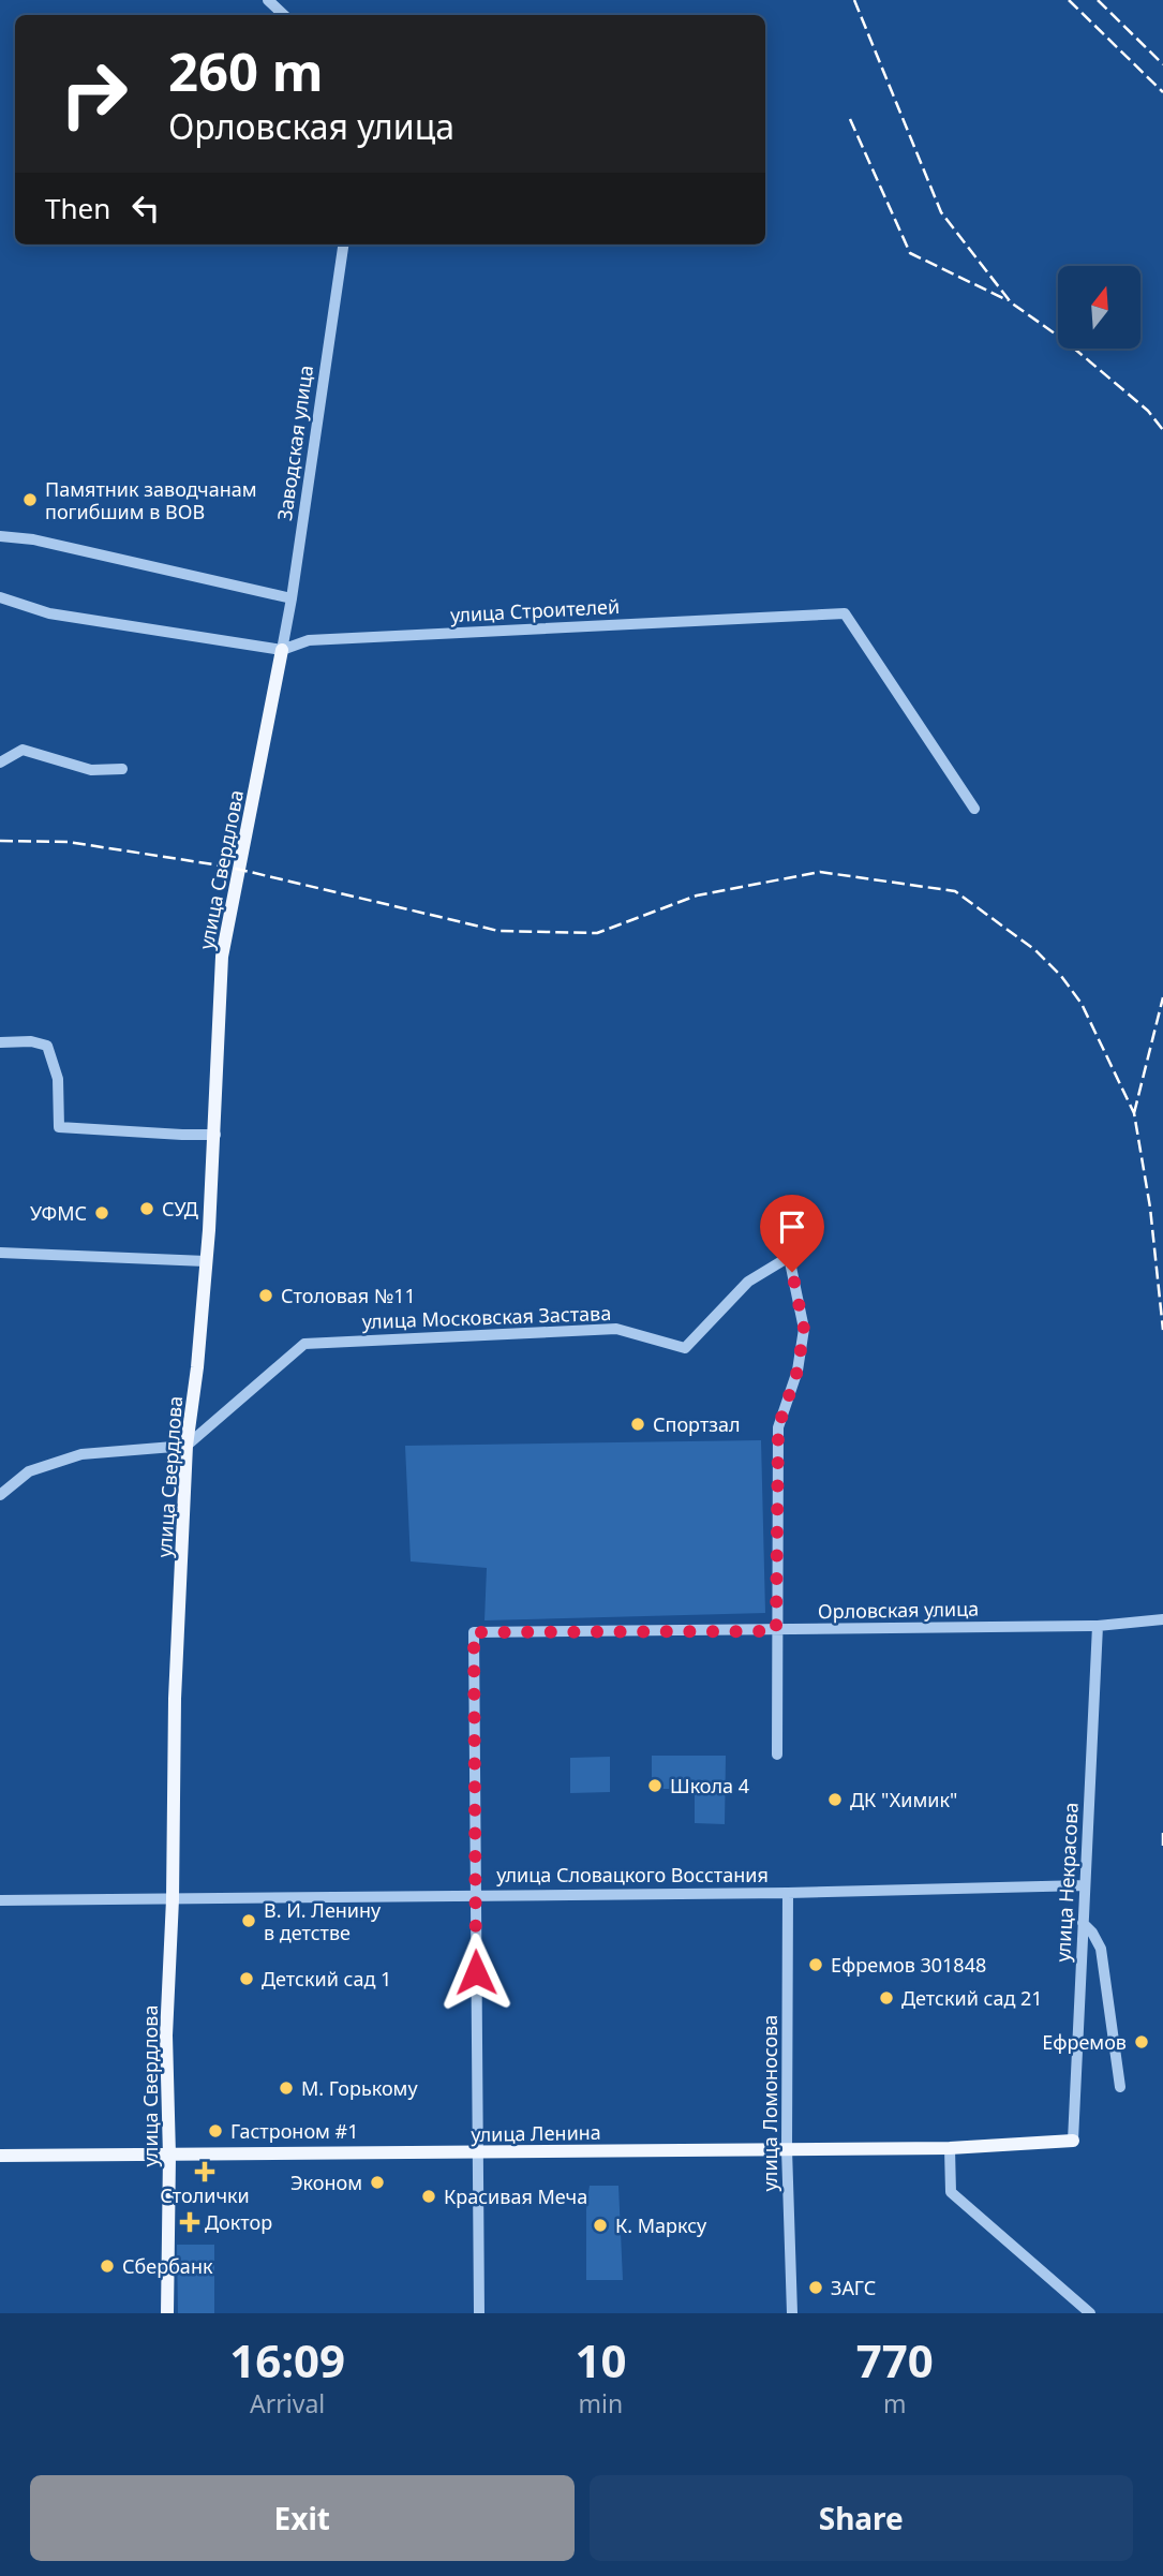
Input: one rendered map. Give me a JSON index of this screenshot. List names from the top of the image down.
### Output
{
  "streets": {
    "main road": ["улица Свердлова", "улица Ленина"],
    "street": [
      "Заводская улица",
      "улица Строителей",
      "улица Московская Застава",
      "Орловская улица",
      "улица Словацкого Восстания",
      "улица Некрасова",
      "улица Ломоносова"
    ]
  },
  "crossings": [
    ["Заводская улица", "улица Строителей"],
    ["Заводская улица", "улица Свердлова"],
    ["улица Строителей", "улица Свердлова"],
    ["улица Свердлова", "улица Московская Застава"],
    ["улица Свердлова", "улица Словацкого Восстания"],
    ["улица Свердлова", "улица Ленина"],
    ["улица Московская Застава", "Орловская улица"],
    ["Орловская улица", "улица Словацкого Восстания"],
    ["Орловская улица", "улица Некрасова"],
    ["улица Словацкого Восстания", "улица Некрасова"],
    ["улица Словацкого Восстания", "улица Ломоносова"],
    ["улица Некрасова", "улица Ленина"],
    ["улица Ломоносова", "улица Ленина"]
  ],
  "places": {
    "other": [
      "Памятник заводчанам погибшим в ВОВ",
      "СУД",
      "УФМС",
      "Столовая №11",
      "Спортзал",
      "Школа 4",
      "ДК \"Химик\"",
      "В. И. Ленину в детстве",
      "Ефремов 301848",
      "Детский сад 1",
      "Детский сад 21",
      "Ефремов",
      "М. Горькому",
      "Гастроном #1",
      "Эконом",
      "Красивая Меча",
      "К. Марксу",
      "Сбербанк",
      "ЗАГС"
    ],
    "health": ["Столички", "Доктор"]
  },
  "north": "top",
  "page": {
    "turn": ["260 m", "Орловская улица"],
    "then": "Then",
    "eta": [
      "16:09",
      "Arrival",
      "10",
      "min",
      "770",
      "m"
    ],
    "buttons": ["Exit", "Share"]
  }
}
